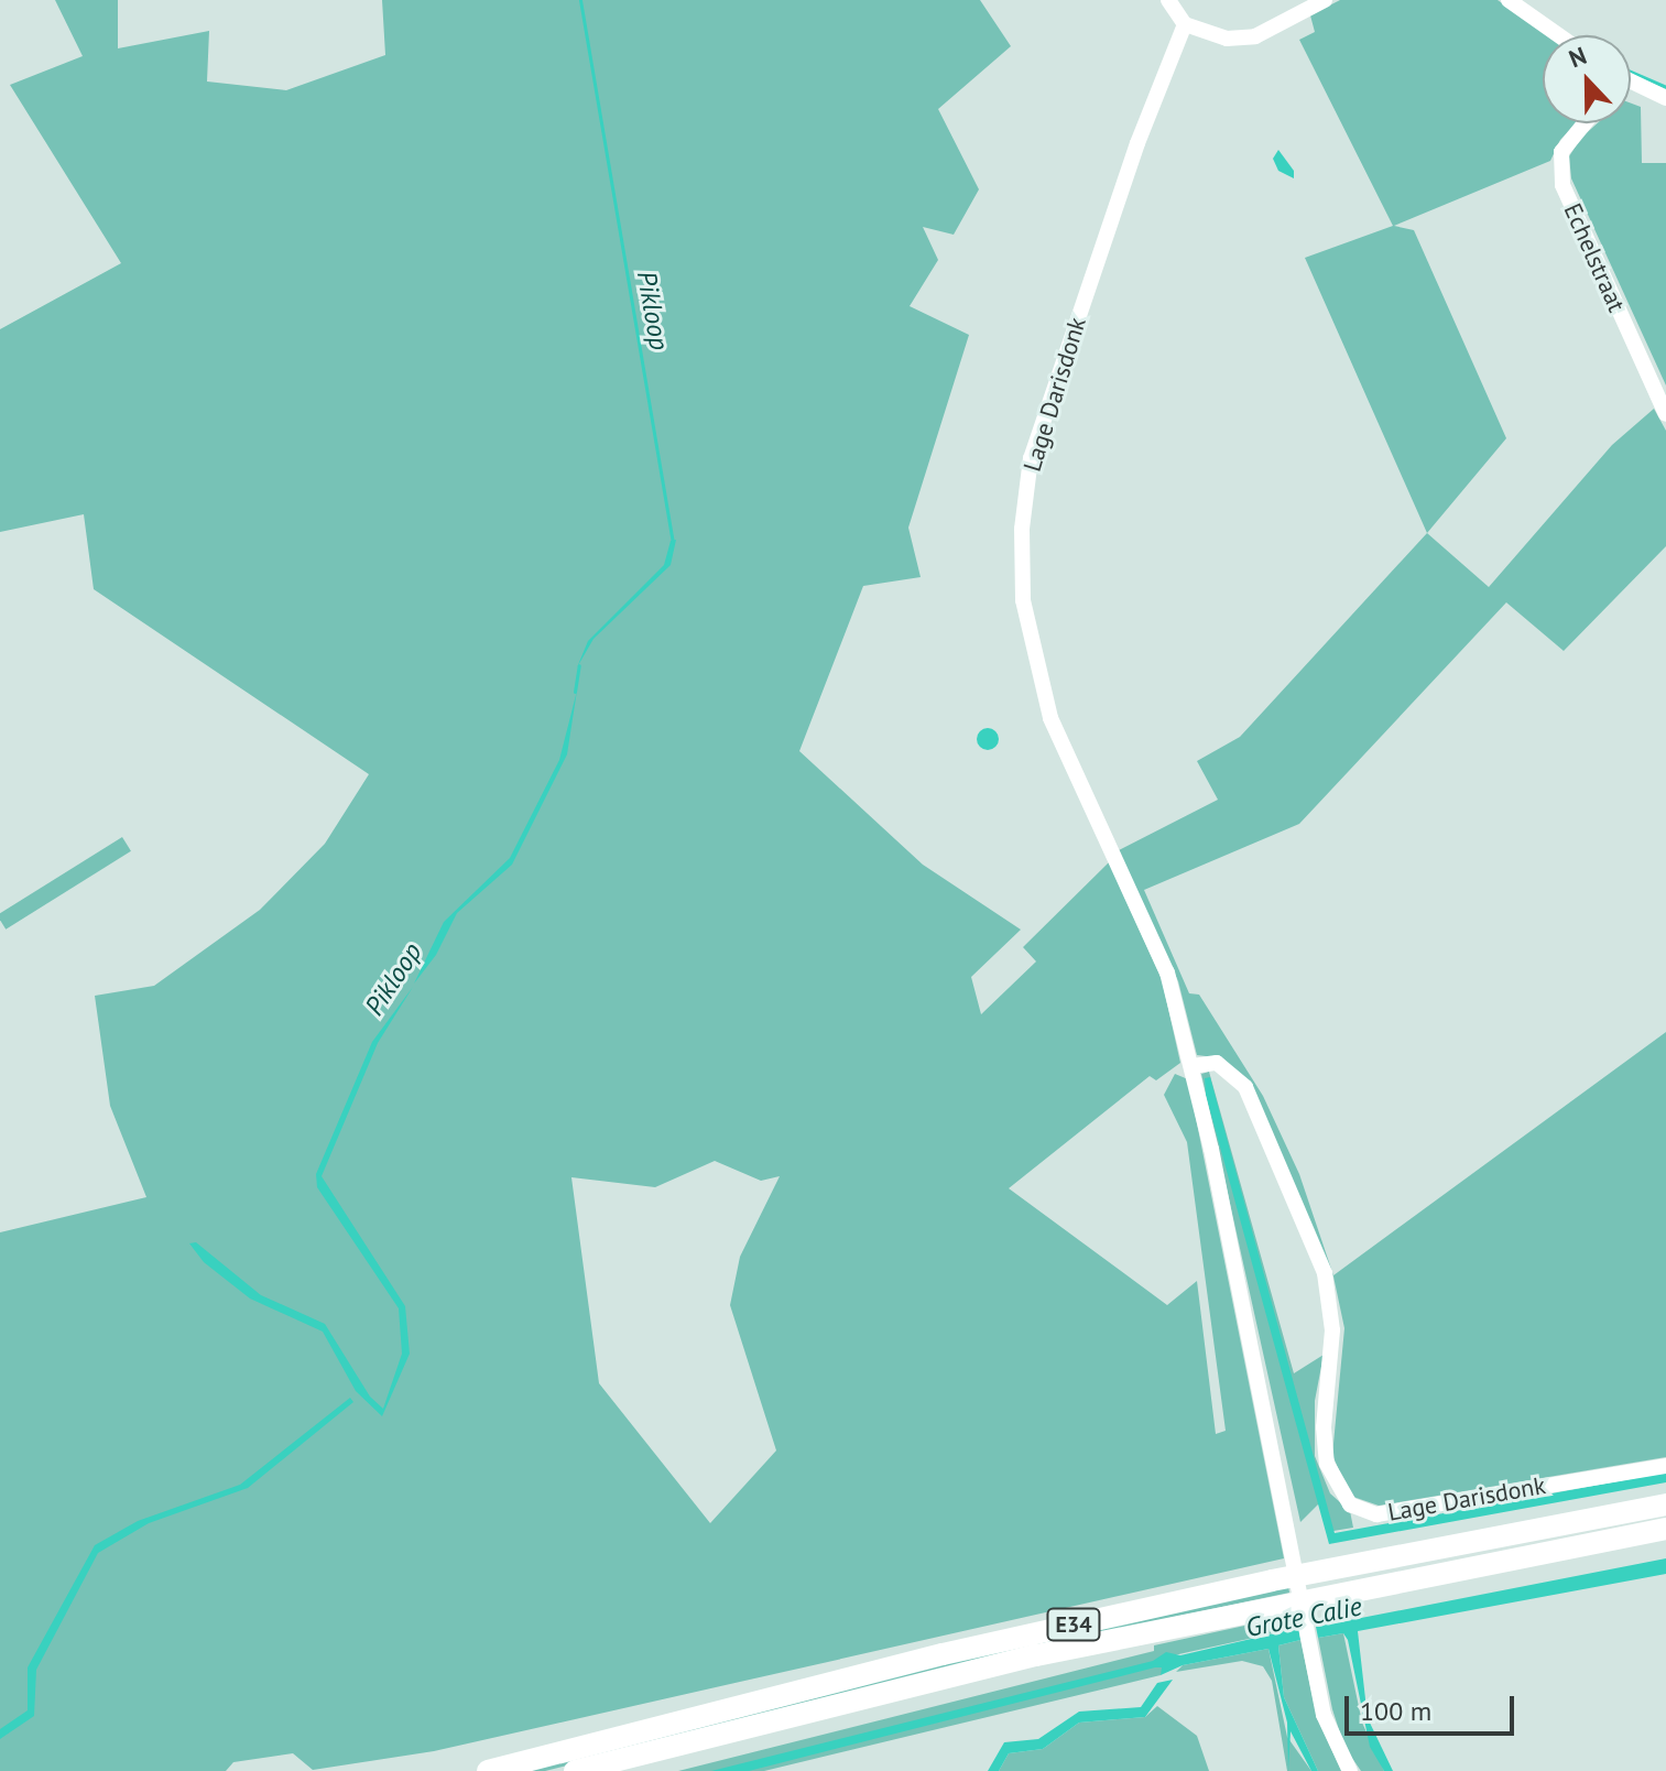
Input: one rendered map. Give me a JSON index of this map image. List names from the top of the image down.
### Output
{
  "streets": {
    "highway": ["E34"],
    "street": ["Echelstraat", "Lage Darisdonk"]
  },
  "water": ["Pikloop", "Grote Calie"],
  "scale_bar": "100 m",
  "north": "top"
}
